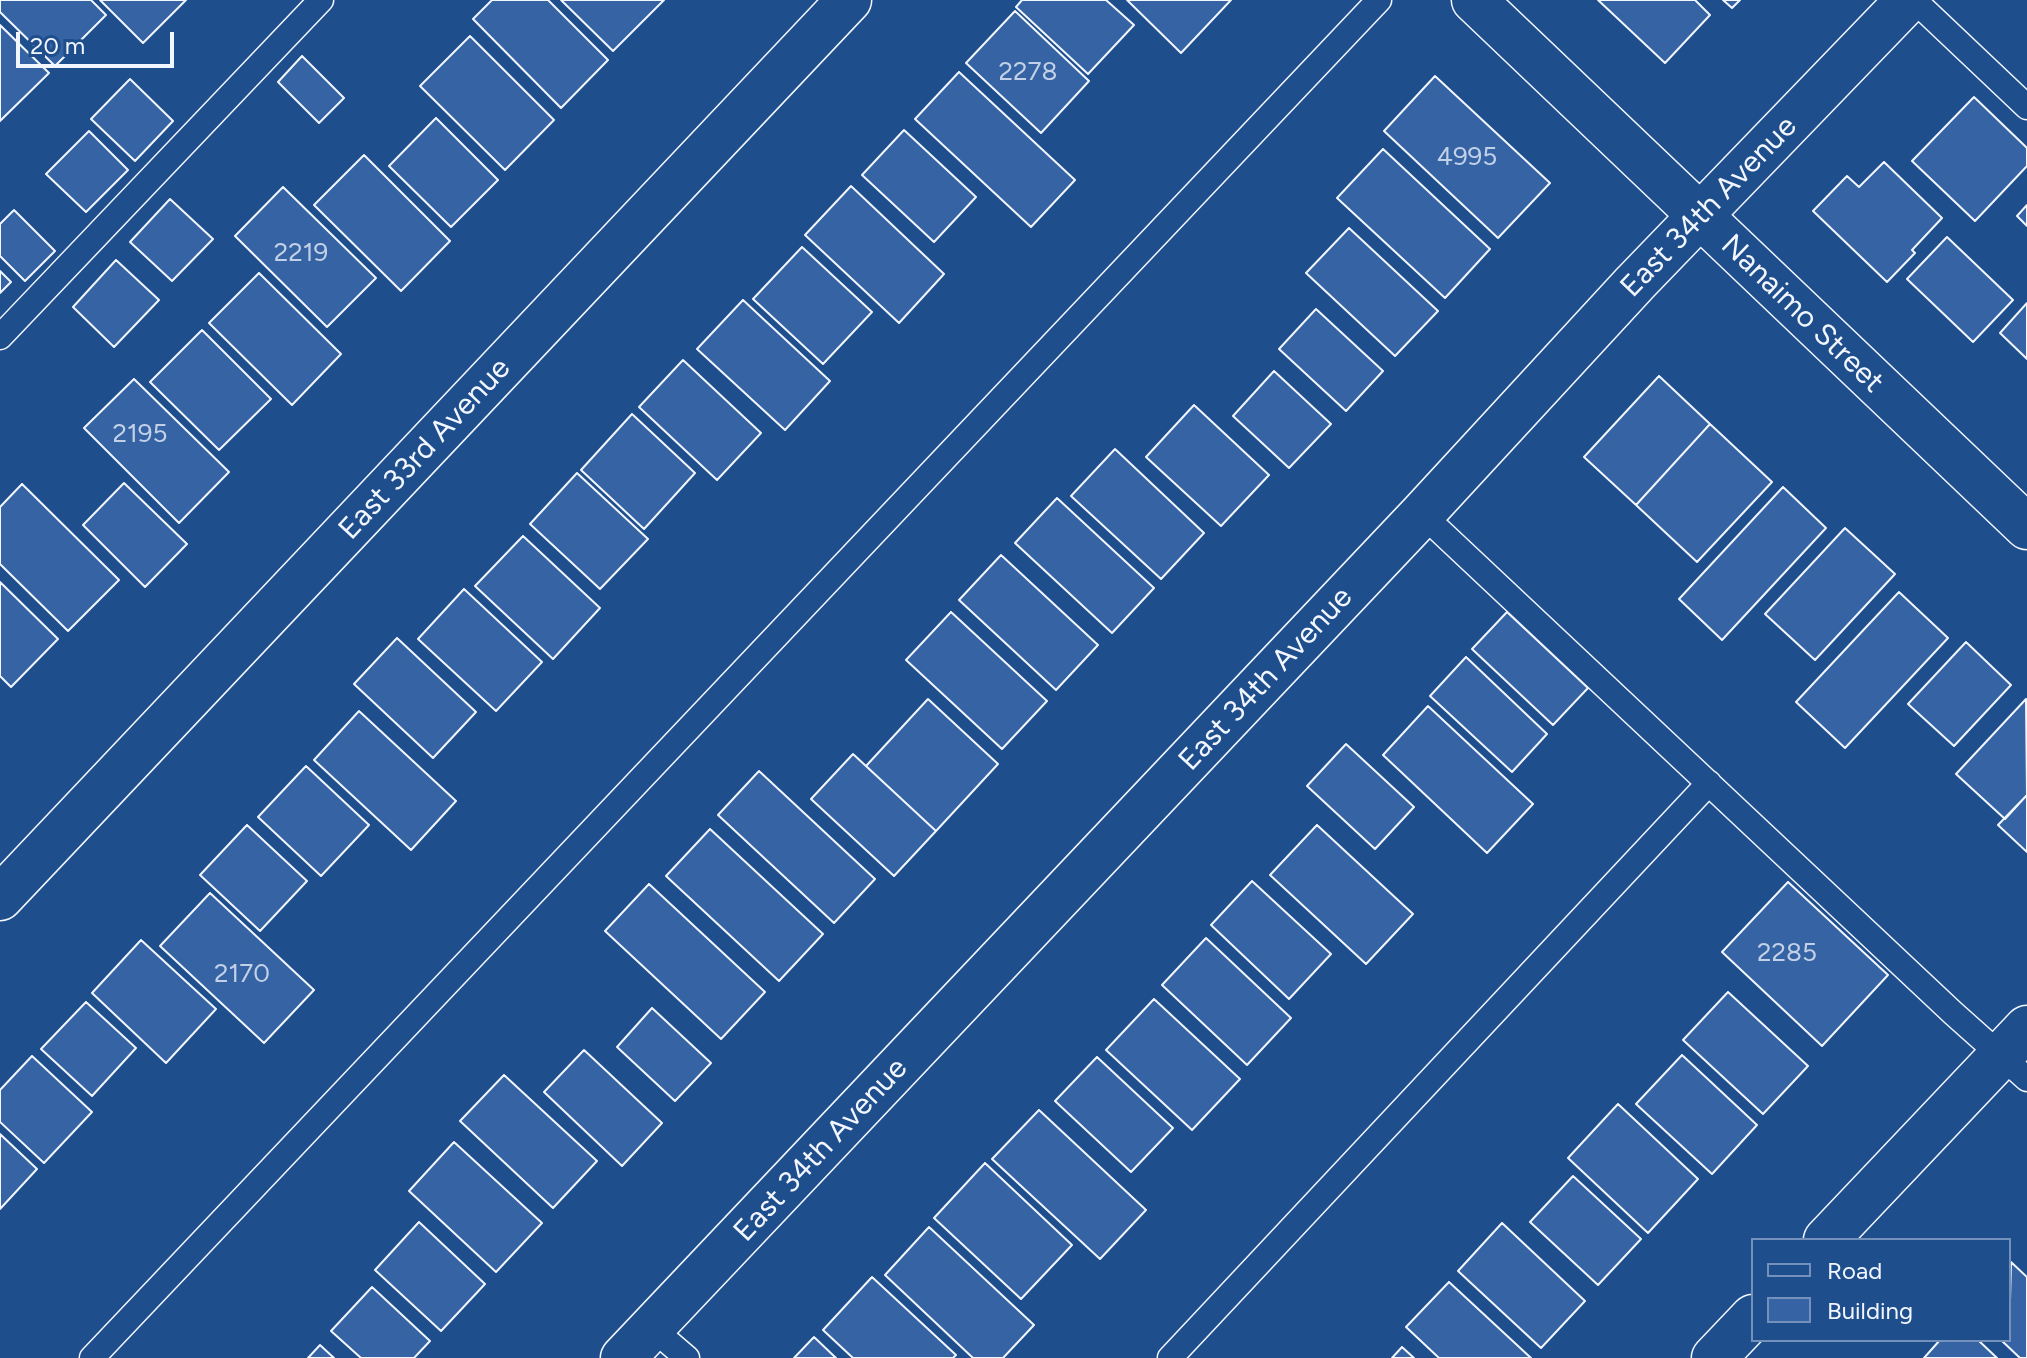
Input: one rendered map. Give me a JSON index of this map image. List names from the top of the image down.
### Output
{
  "streets": {
    "street": ["East 34th Avenue", "Nanaimo Street", "East 33rd Avenue"]
  },
  "crossings": [
    ["East 34th Avenue", "Nanaimo Street"]
  ],
  "house_numbers": [
    "2278",
    "4995",
    "2219",
    "2195",
    "2285",
    "2170"
  ],
  "legend": ["Road", "Building"],
  "scale_bar": "20 m"
}
